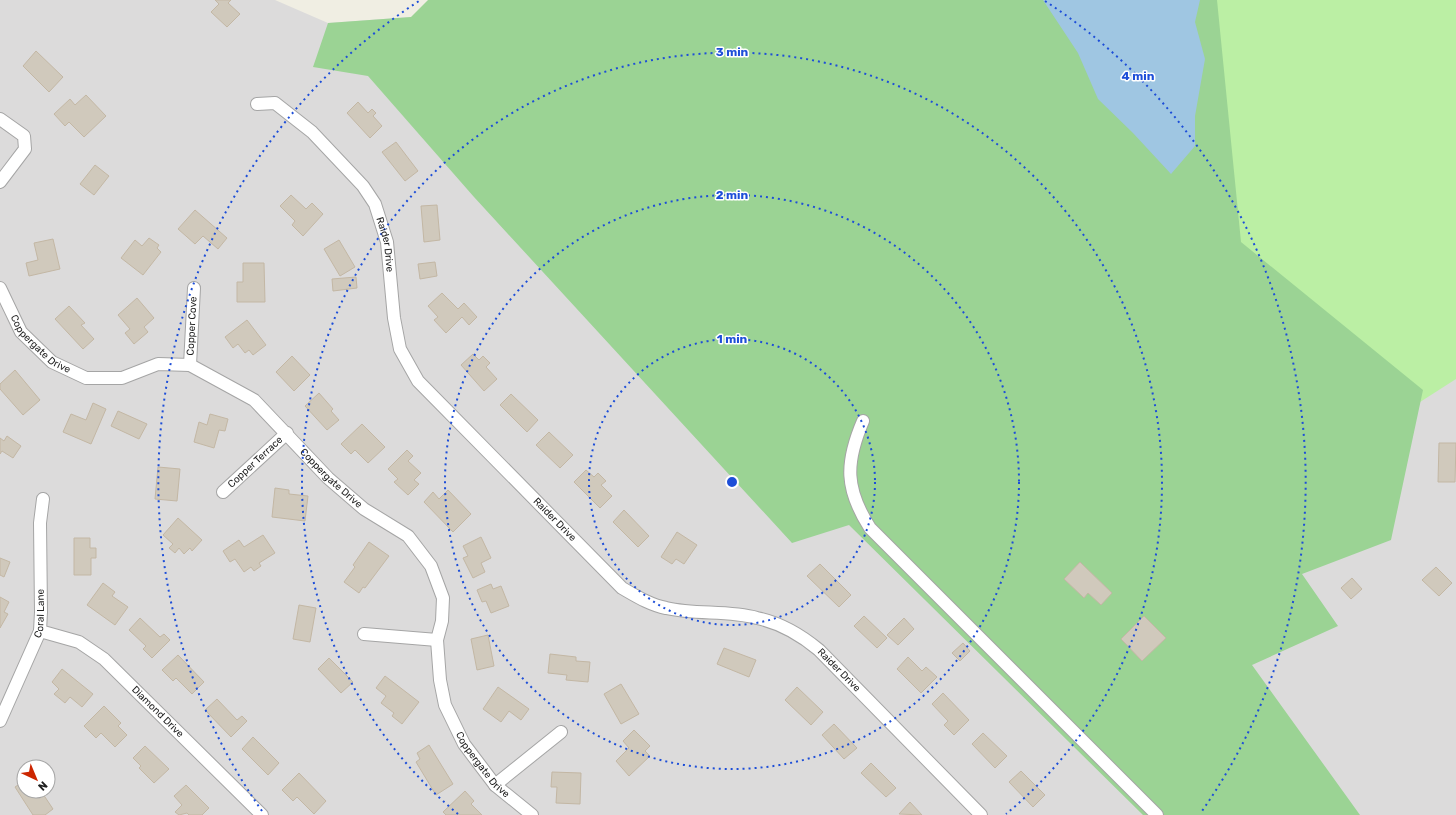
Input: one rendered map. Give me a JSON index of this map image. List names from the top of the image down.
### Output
{
  "streets": {
    "street": [
      "Raider Drive",
      "Copper Cove",
      "Coppergate Drive",
      "Copper Terrace",
      "Coral Lane",
      "Diamond Drive"
    ]
  },
  "crossings": [
    ["Copper Cove", "Coppergate Drive"],
    ["Coppergate Drive", "Copper Terrace"],
    ["Coral Lane", "Diamond Drive"]
  ],
  "north": "bottom right",
  "rings": [
    "3 min",
    "4 min",
    "2 min",
    "1 min"
  ]
}
